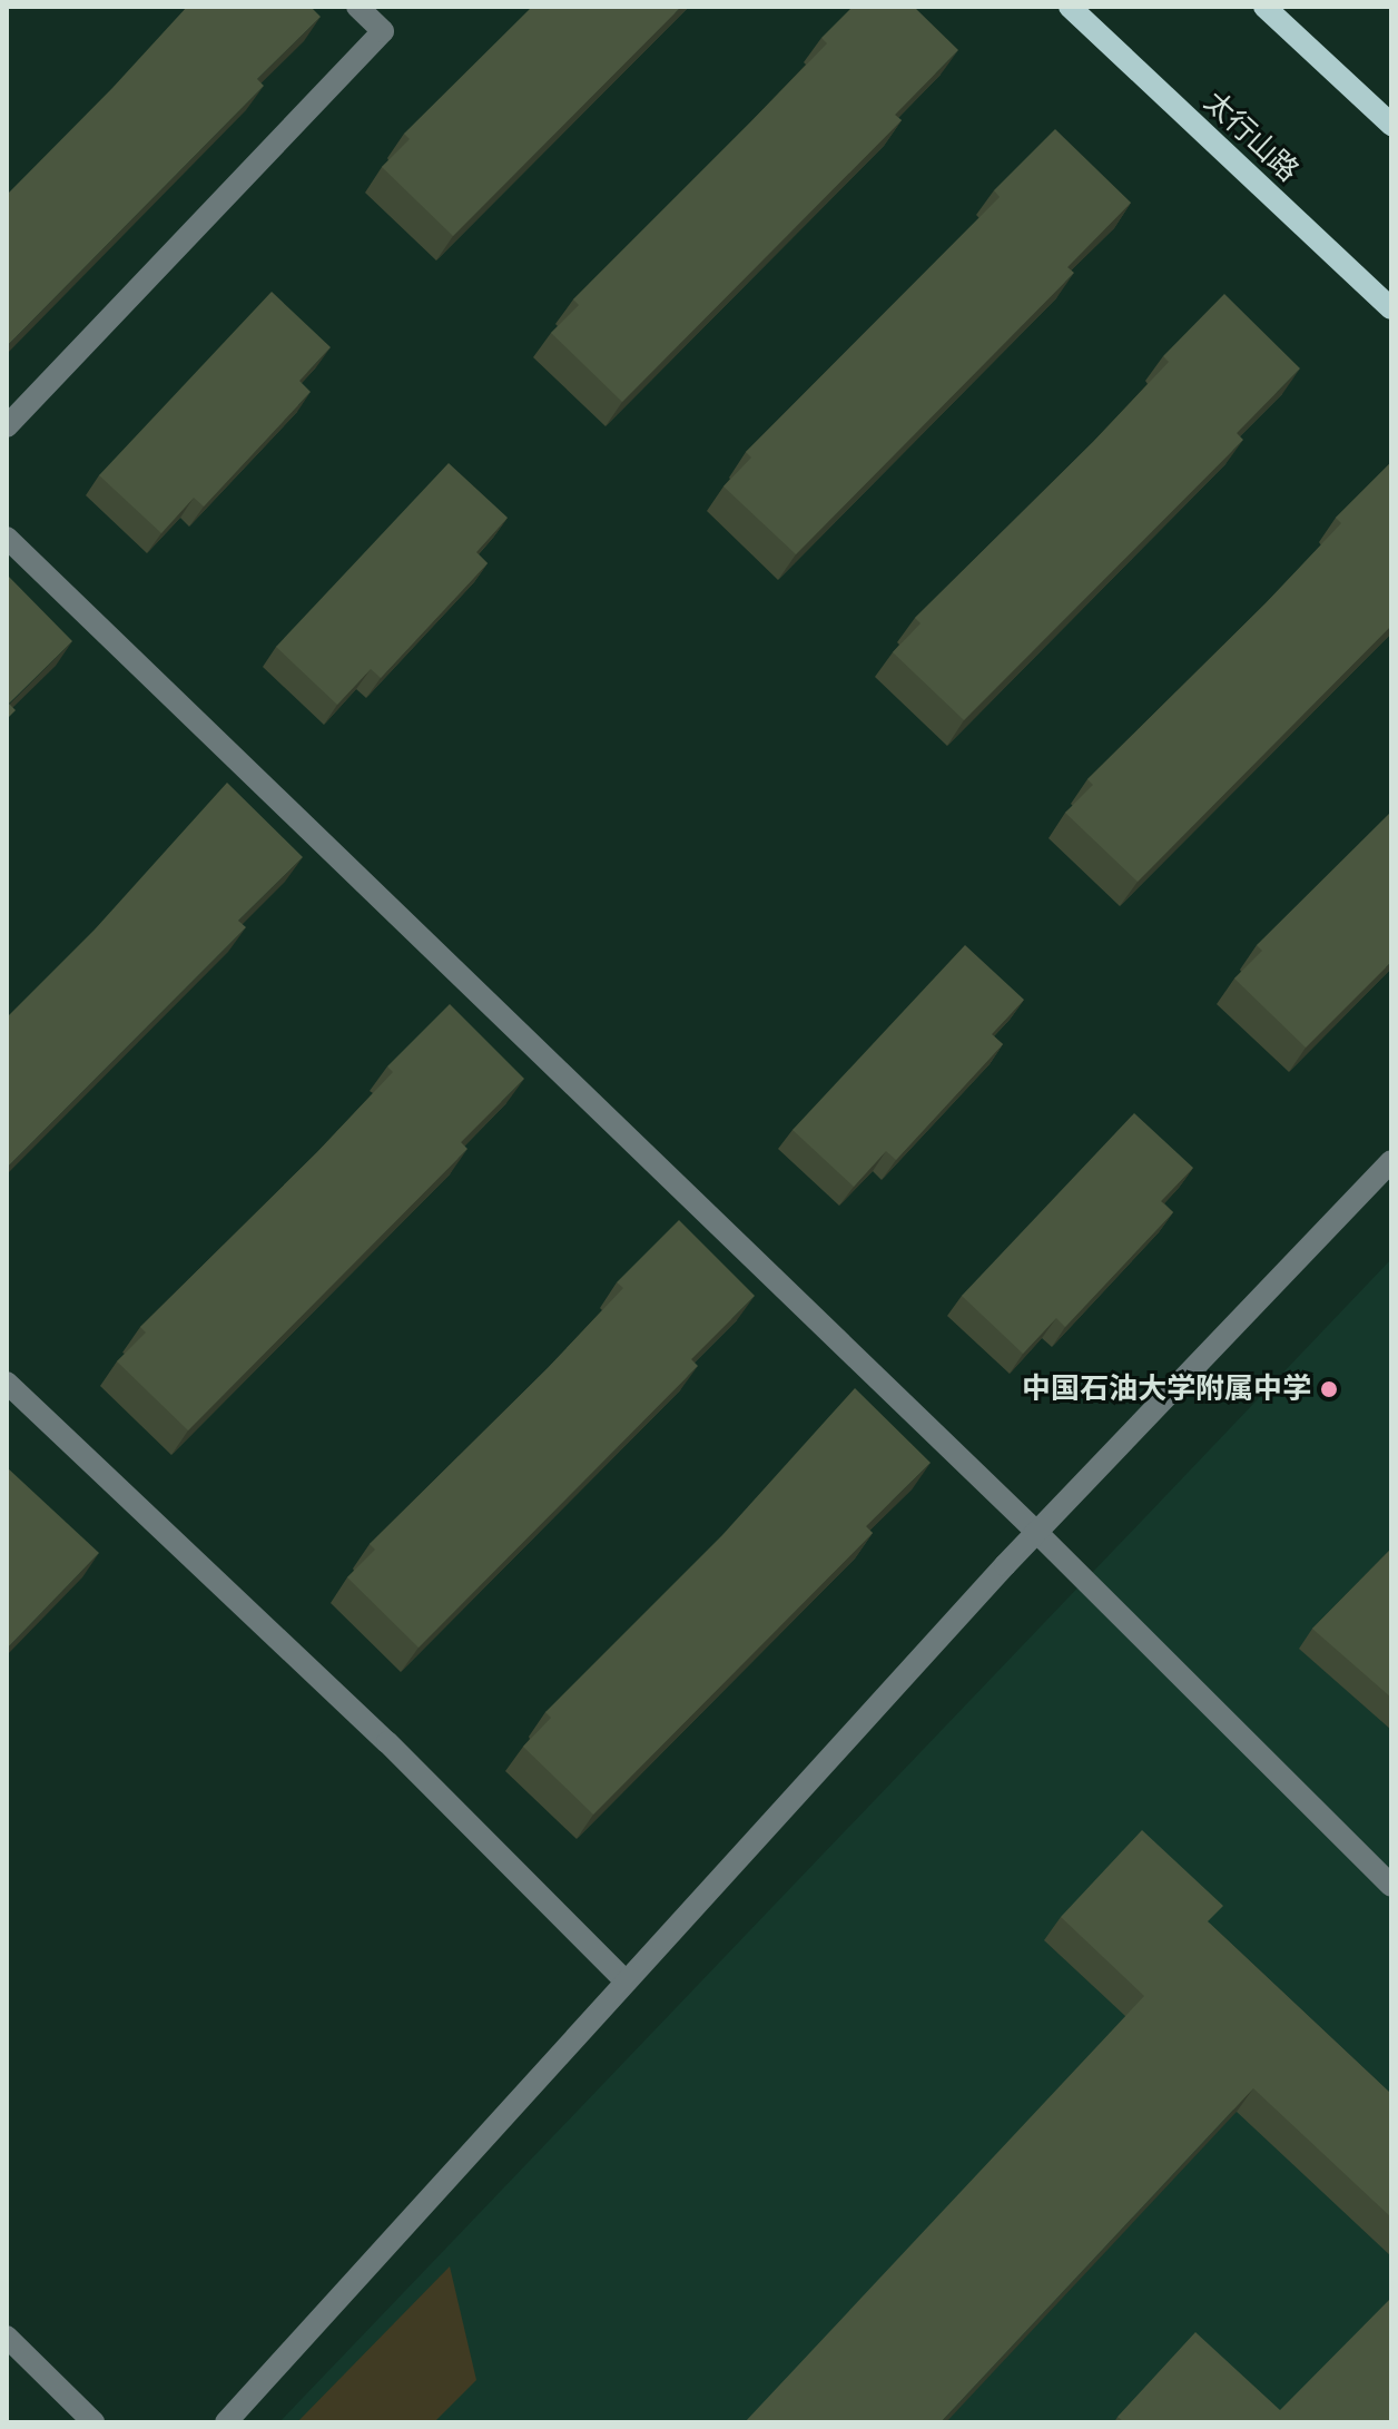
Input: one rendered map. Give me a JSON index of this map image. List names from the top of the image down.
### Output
{
  "streets": {
    "main road": ["太行山路"]
  },
  "places": ["中国石油大学附属中学"]
}
